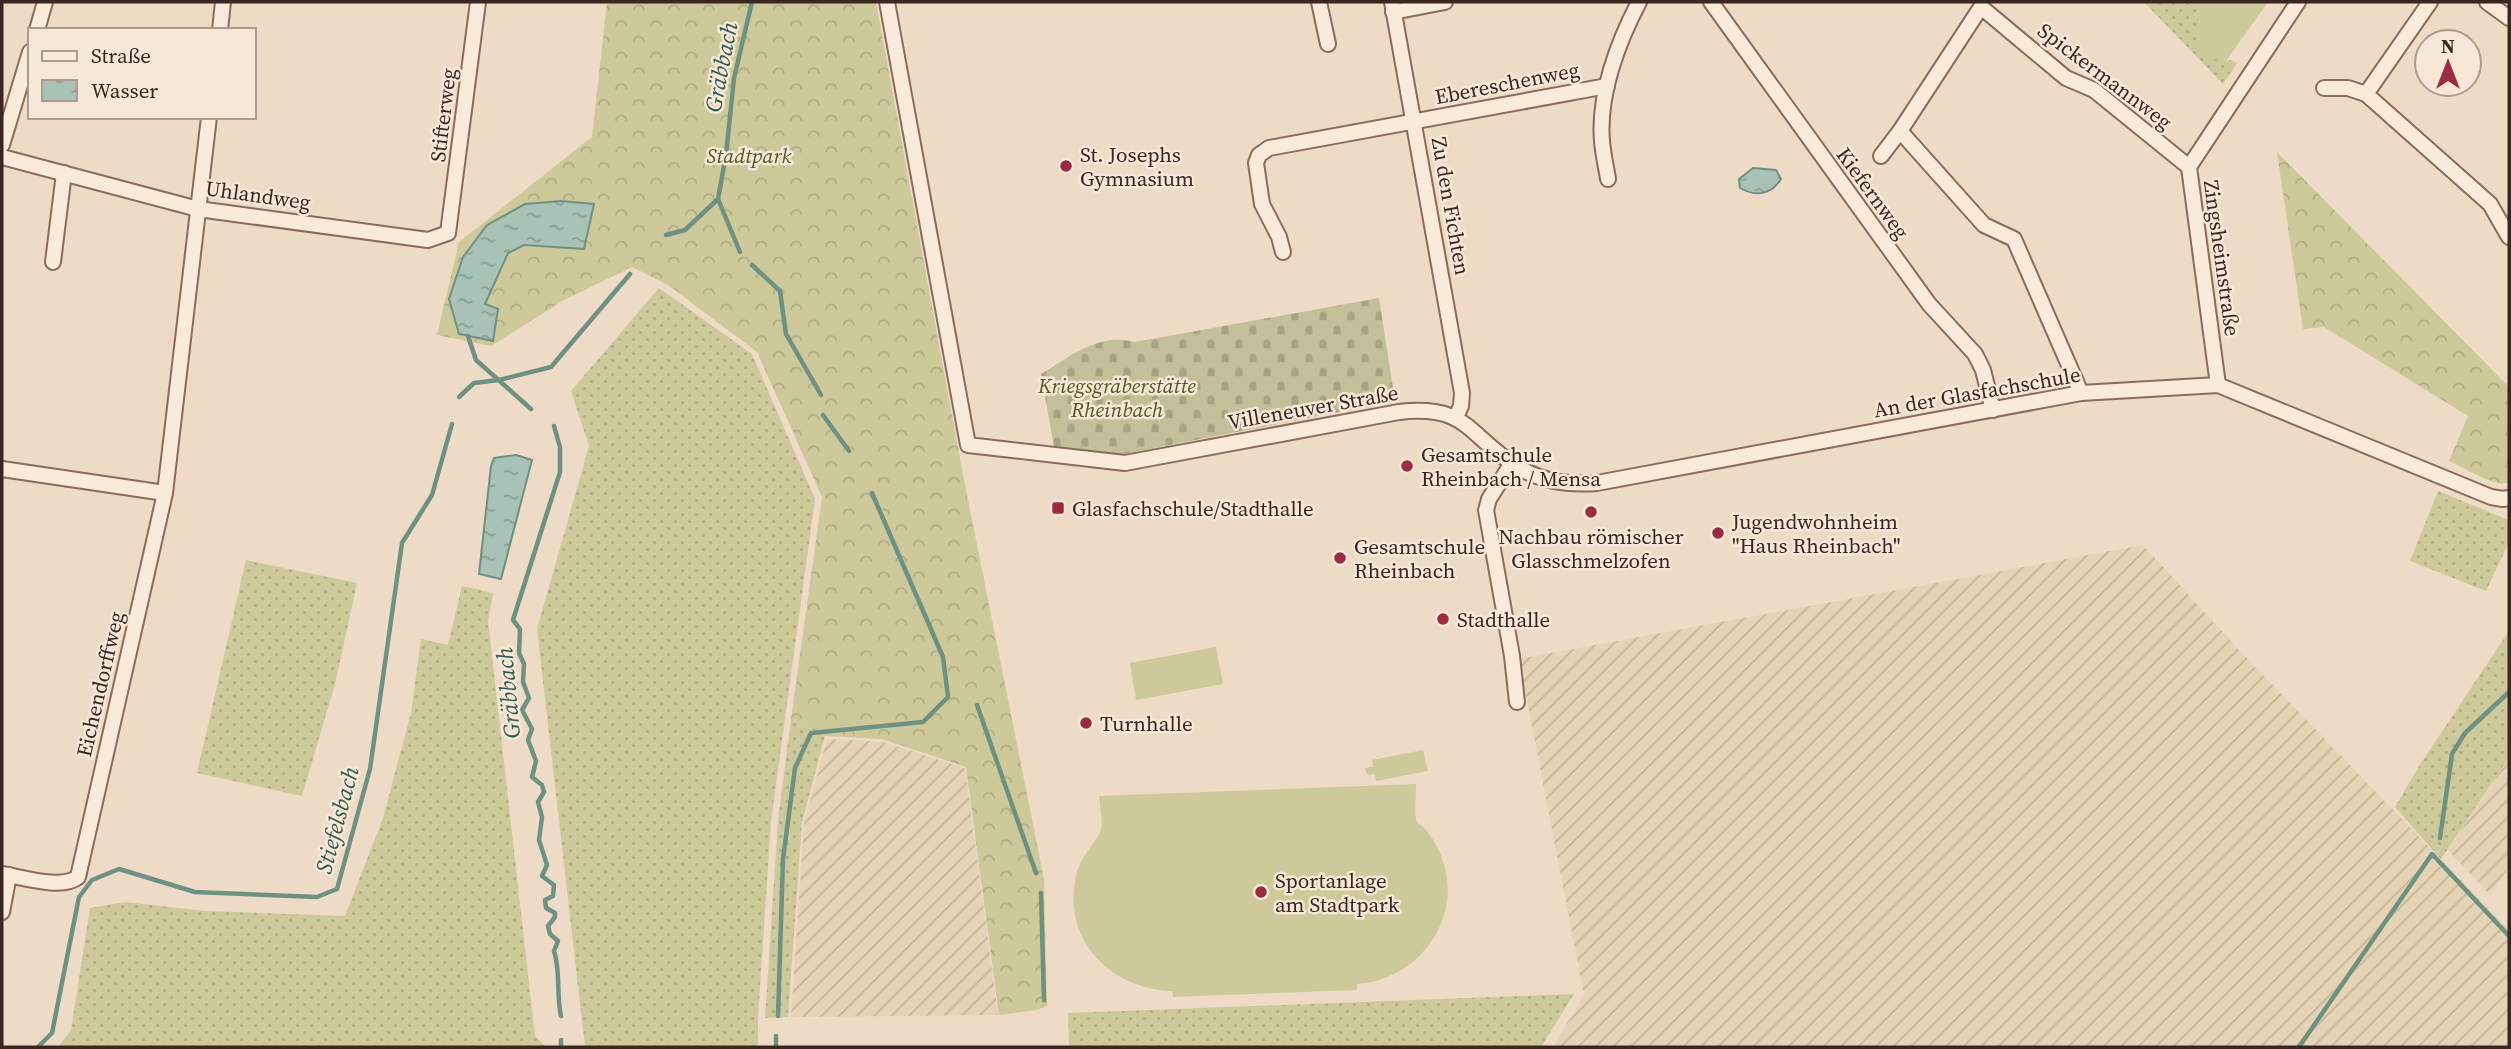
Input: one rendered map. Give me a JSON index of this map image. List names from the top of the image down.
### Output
{
  "streets": {
    "street": [
      "Spickermannweg",
      "Ebereschenweg",
      "Stifterweg",
      "Kiefernweg",
      "Uhlandweg",
      "Zu den Fichten",
      "Zingsheimstraße",
      "An der Glasfachschule",
      "Villeneuver Straße",
      "Eichendorffweg"
    ]
  },
  "crossings": [
    ["Spickermannweg", "Zingsheimstraße"],
    ["Ebereschenweg", "Zu den Fichten"],
    ["Stifterweg", "Uhlandweg"],
    ["Kiefernweg", "An der Glasfachschule"],
    ["Uhlandweg", "Eichendorffweg"],
    ["Zu den Fichten", "An der Glasfachschule"],
    ["Zu den Fichten", "Villeneuver Straße"],
    ["Zingsheimstraße", "An der Glasfachschule"],
    ["An der Glasfachschule", "Villeneuver Straße"]
  ],
  "water": ["Gräbbach", "Stiefelsbach"],
  "parks": ["Stadtpark", "Kriegsgräberstätte Rheinbach"],
  "places": {
    "other": [
      "St. Josephs Gymnasium",
      "Gesamtschule Rheinbach / Mensa",
      "Nachbau römischer Glasschmelzofen",
      "Jugendwohnheim \"Haus Rheinbach\"",
      "Gesamtschule Rheinbach",
      "Stadthalle",
      "Turnhalle",
      "Sportanlage am Stadtpark"
    ],
    "transit": ["Glasfachschule/Stadthalle"]
  },
  "legend": ["Straße", "Wasser"],
  "north": "top"
}
